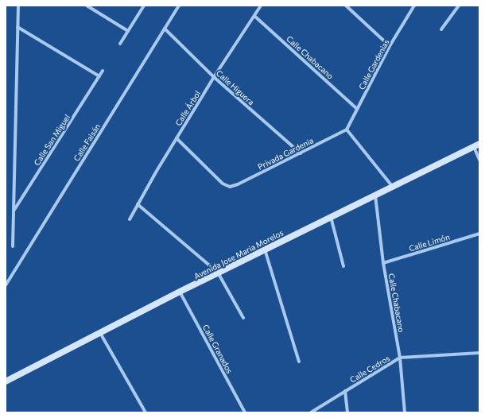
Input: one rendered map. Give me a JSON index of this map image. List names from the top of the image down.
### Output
{
  "streets": {
    "street": [
      "Calle Chabacano",
      "Calle Gardenias",
      "Calle Higuera",
      "Calle Árbol",
      "Calle San Miguel",
      "Calle Faisán",
      "Privada Gardenia",
      "Calle Limón",
      "Avenida Jose Maria Morelos",
      "Calle Granados",
      "Calle Cedros"
    ]
  },
  "crossings": [
    ["Calle Chabacano", "Calle Gardenias"],
    ["Calle Chabacano", "Calle Árbol"],
    ["Calle Chabacano", "Calle Limón"],
    ["Calle Chabacano", "Avenida Jose Maria Morelos"],
    ["Calle Chabacano", "Calle Cedros"],
    ["Calle Gardenias", "Privada Gardenia"],
    ["Calle Higuera", "Calle Árbol"],
    ["Calle Higuera", "Calle Faisán"],
    ["Calle Higuera", "Privada Gardenia"],
    ["Calle Árbol", "Privada Gardenia"],
    ["Avenida Jose Maria Morelos", "Calle Granados"]
  ]
}
